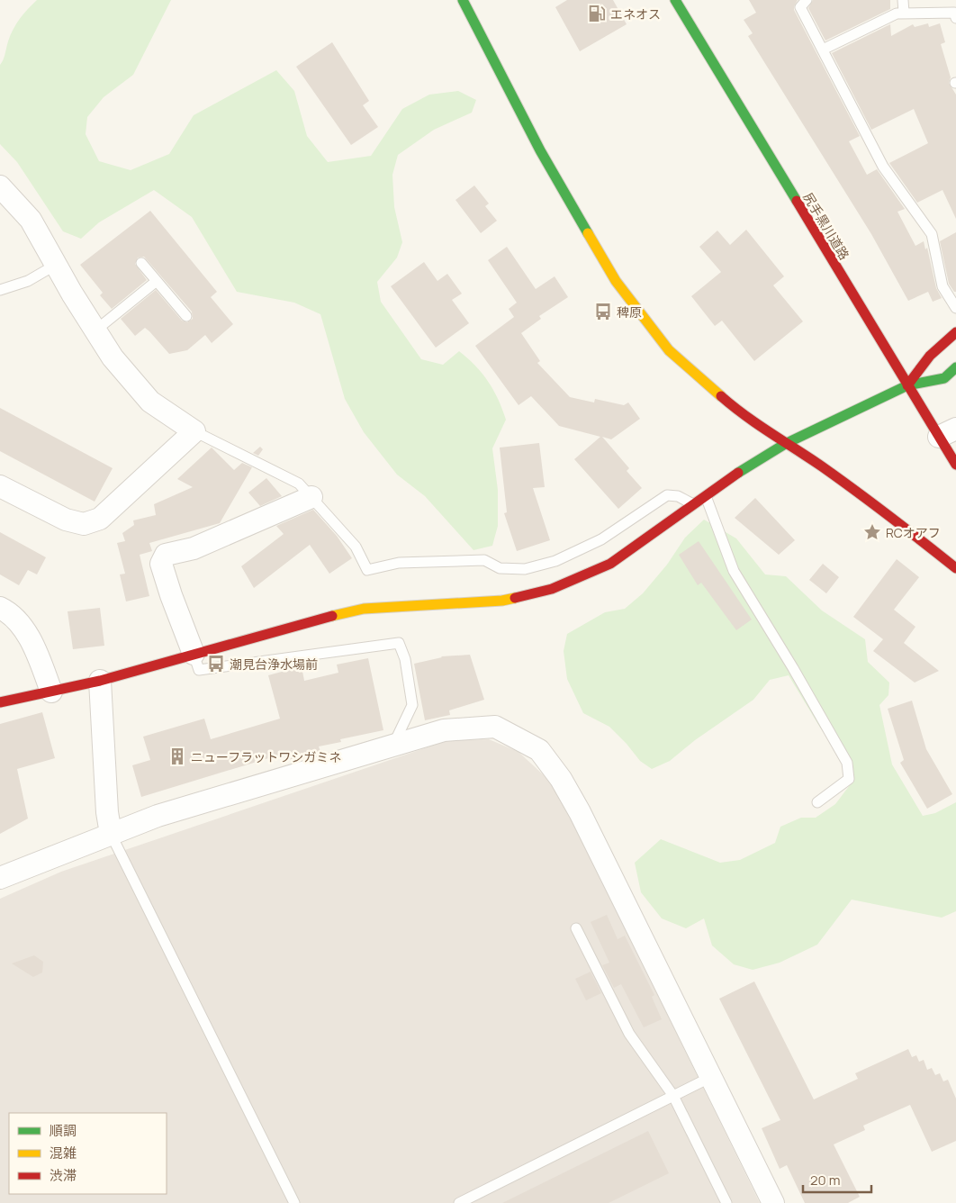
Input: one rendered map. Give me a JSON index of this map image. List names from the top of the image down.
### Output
{
  "streets": {
    "street": ["尻手黒川道路"]
  },
  "places": {
    "fuel station": ["エネオス"],
    "bus stop": ["稗原", "潮見台浄水場前"],
    "place": ["RCオアフ"],
    "building": ["ニューフラットワシガミネ"]
  },
  "legend": ["順調", "混雑", "渋滞"],
  "scale_bar": "20 m"
}
